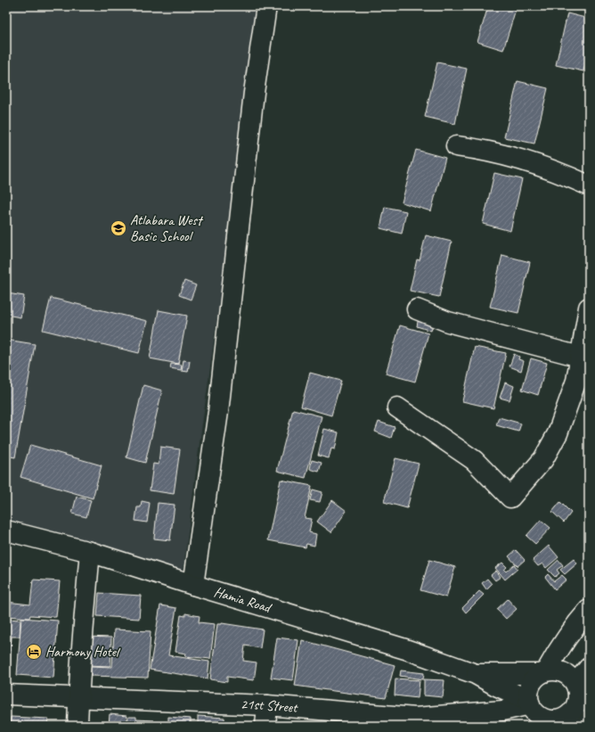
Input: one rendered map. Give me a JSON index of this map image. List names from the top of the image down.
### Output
{
  "streets": {
    "street": ["Hamia Road", "21st Street"]
  },
  "places": {
    "school or university": ["Atlabara West Basic School"],
    "hotel": ["Harmony Hotel"]
  }
}
